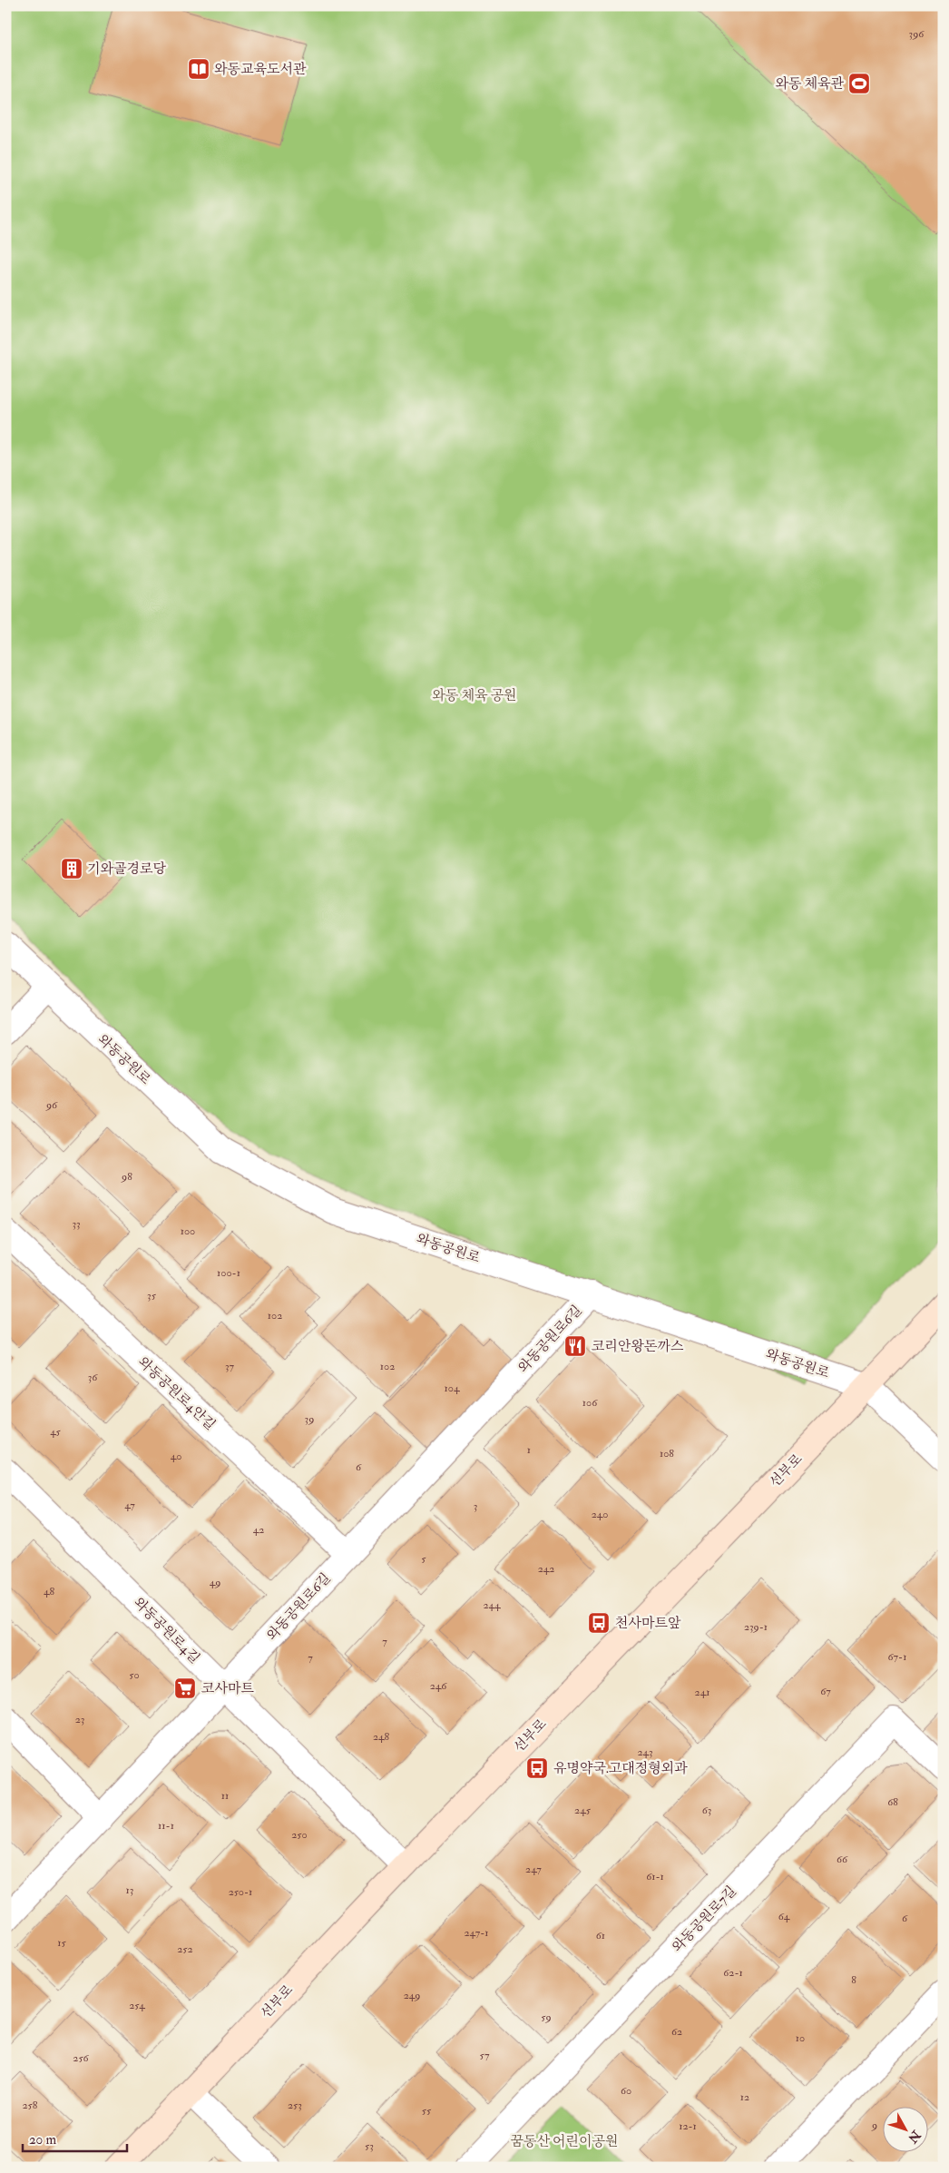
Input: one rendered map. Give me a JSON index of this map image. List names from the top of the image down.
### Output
{
  "streets": {
    "main road": ["선부로"],
    "street": [
      "와동공원로",
      "와동공원로6길",
      "와동공원로4안길",
      "와동공원로4길",
      "와동공원로7길"
    ]
  },
  "crossings": [
    ["와동공원로", "와동공원로6길"],
    ["와동공원로", "선부로"],
    ["와동공원로6길", "와동공원로4안길"],
    ["와동공원로6길", "와동공원로4길"],
    ["선부로", "와동공원로4길"]
  ],
  "parks": ["와동 체육 공원", "꿈동산 어린이공원"],
  "places": {
    "library": ["와동교육도서관"],
    "sports": ["와동 체육관"],
    "building": ["기와골경로당"],
    "restaurant": ["코리안왕돈까스"],
    "bus stop": ["천사마트앞", "유명약국.고대정형외과"],
    "supermarket": ["코사마트"]
  },
  "house_numbers": [
    "396",
    "96",
    "98",
    "33",
    "100",
    "100-1",
    "35",
    "102",
    "37",
    "102",
    "36",
    "104",
    "106",
    "39",
    "45",
    "1",
    "108",
    "40",
    "6",
    "47",
    "3",
    "240",
    "42",
    "5",
    "242",
    "49",
    "48",
    "244",
    "239-1",
    "7",
    "67-1",
    "7",
    "50",
    "246",
    "67",
    "241",
    "23",
    "248",
    "243",
    "11",
    "68",
    "245",
    "63",
    "11-1",
    "250",
    "66",
    "247",
    "61-1",
    "13",
    "250-1",
    "64",
    "6",
    "247-1",
    "61",
    "15",
    "252",
    "62-1",
    "8",
    "249",
    "254",
    "59",
    "62",
    "10",
    "57",
    "256",
    "60",
    "12",
    "258",
    "253",
    "55",
    "9",
    "12-1",
    "53"
  ],
  "scale_bar": "20 m",
  "north": "bottom right"
}
